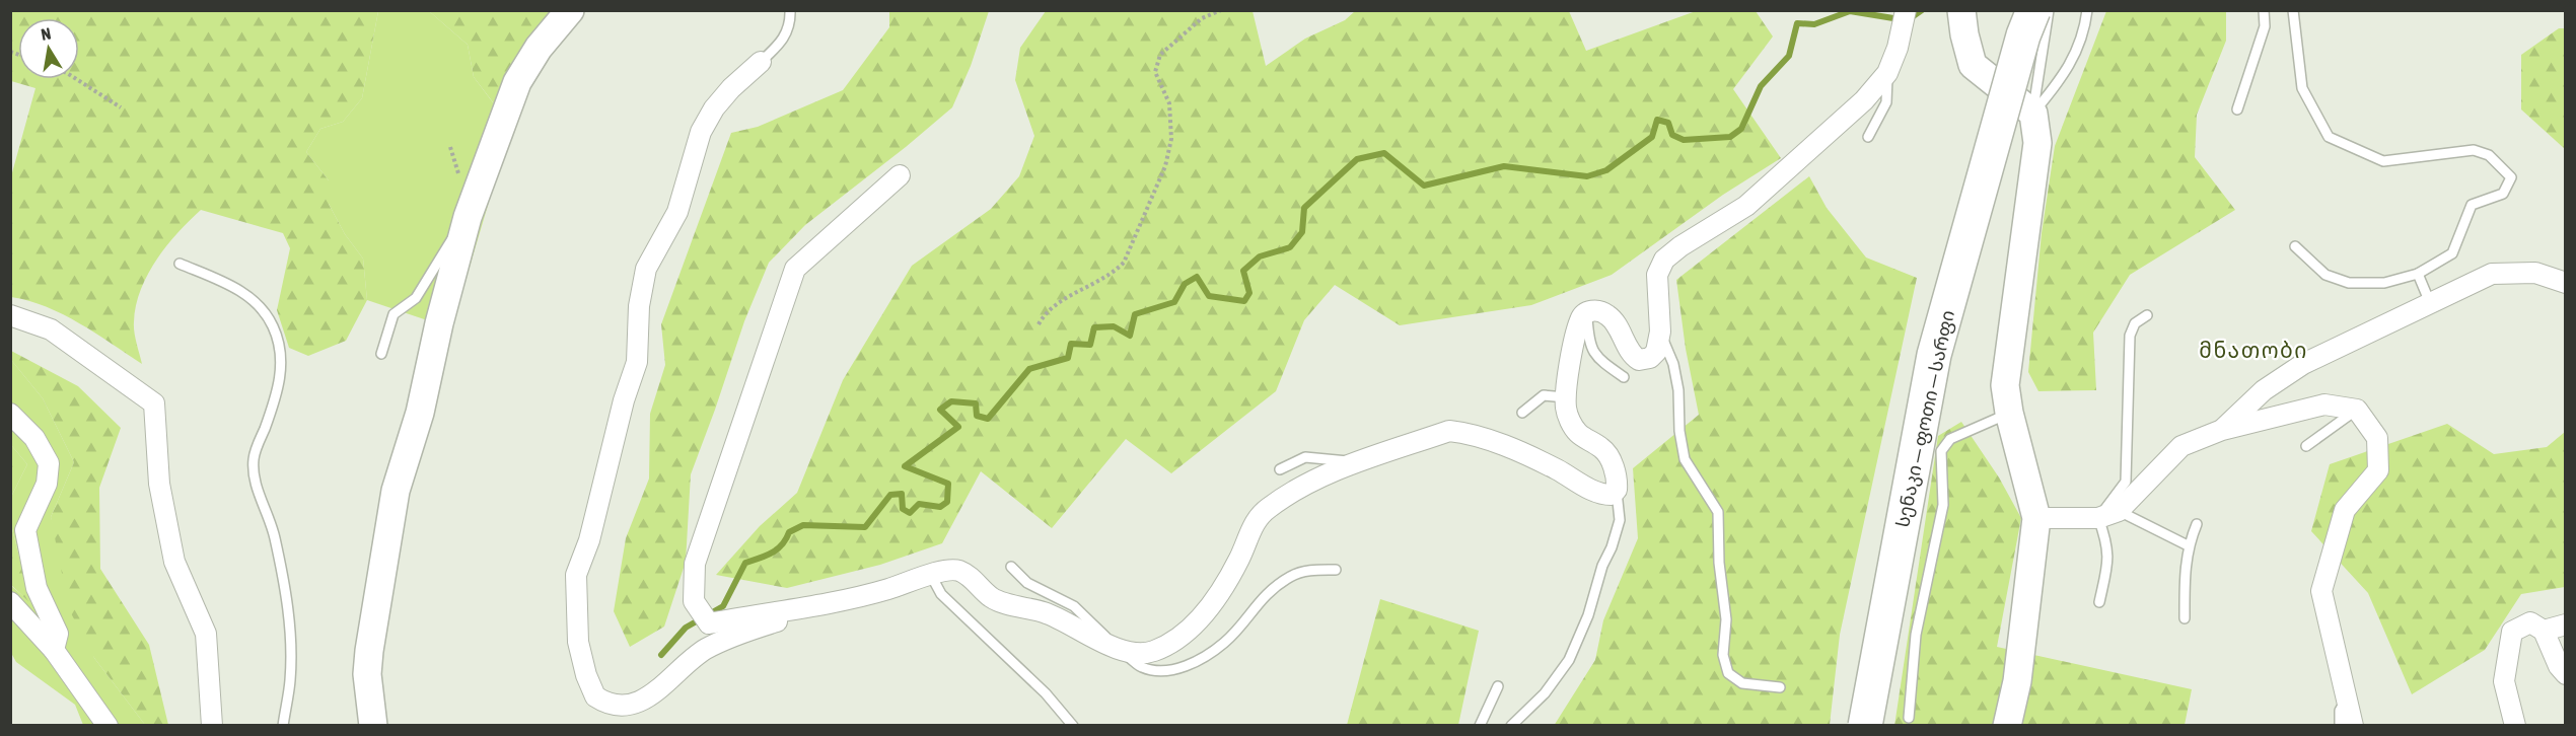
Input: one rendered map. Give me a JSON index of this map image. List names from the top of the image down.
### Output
{
  "streets": {
    "highway": ["სენაკი — ფოთი — სარფი"]
  },
  "districts": ["მნათობი"],
  "north": "top"
}
